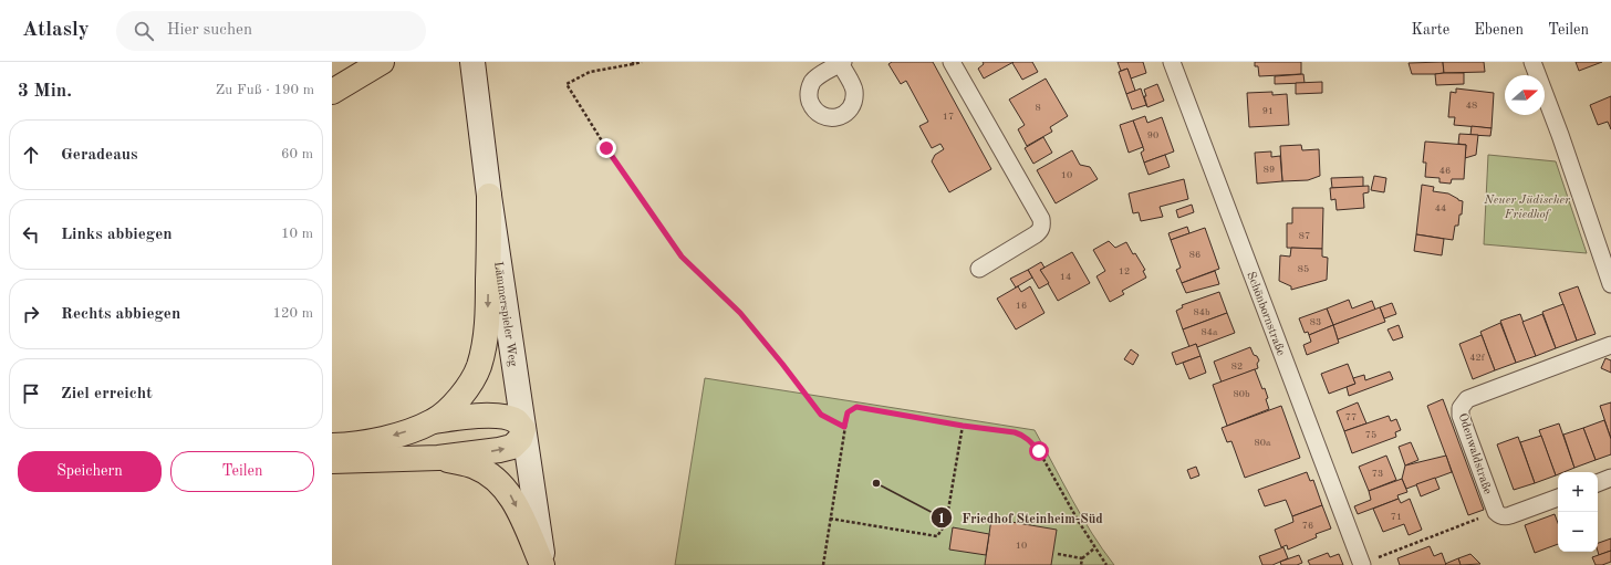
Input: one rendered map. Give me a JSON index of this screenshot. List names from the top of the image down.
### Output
{
  "streets": {
    "street": ["Schönbornstraße", "Lämmerspieler Weg", "Odenwaldstraße"]
  },
  "parks": ["Neuer Jüdischer Friedhof"],
  "places": ["Friedhof Steinheim-Süd"],
  "house_numbers": [
    "48",
    "8",
    "91",
    "17",
    "90",
    "89",
    "46",
    "10",
    "44",
    "87",
    "86",
    "85",
    "12",
    "14",
    "16",
    "84b",
    "83",
    "84a",
    "42f",
    "82",
    "80b",
    "77",
    "75",
    "80a",
    "73",
    "71",
    "76",
    "10"
  ],
  "north": "right",
  "page": {
    "header": "Atlasly",
    "search": "Hier suchen",
    "nav": ["Karte", "Ebenen", "Teilen"],
    "heading": ["3 Min.", "Zu Fuß · 190 m"],
    "list": [
      ["Geradeaus", "60 m"],
      ["Links abbiegen", "10 m"],
      ["Rechts abbiegen", "120 m"],
      "Ziel erreicht"
    ],
    "buttons": ["Speichern", "Teilen"],
    "map_buttons": ["+", "−"]
  }
}
